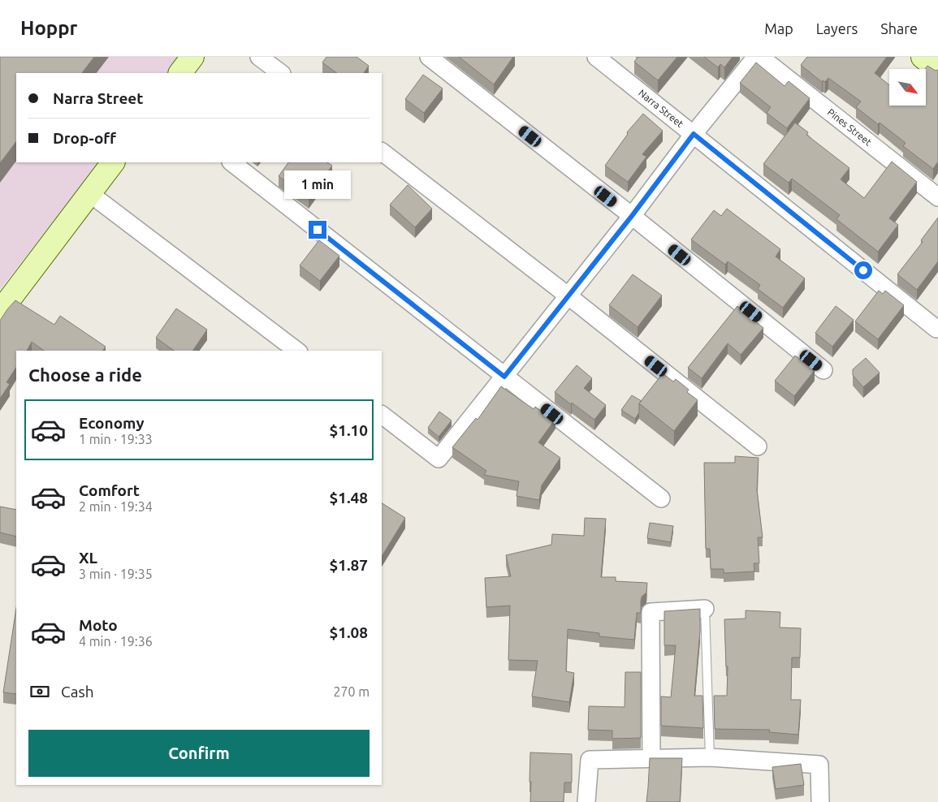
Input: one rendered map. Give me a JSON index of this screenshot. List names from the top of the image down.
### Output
{
  "streets": {
    "street": ["Narra Street", "Pines Street"]
  },
  "north": "bottom right",
  "page": {
    "header": "Hoppr",
    "nav": ["Map", "Layers", "Share"],
    "banner": ["Narra Street", "Drop-off"],
    "bubble": "1 min",
    "heading": "Choose a ride",
    "list": [
      {
        "name": "Economy",
        "note": "1 min · 19:33",
        "value": "$1.10"
      },
      {
        "name": "Comfort",
        "note": "2 min · 19:34",
        "value": "$1.48"
      },
      {
        "name": "XL",
        "note": "3 min · 19:35",
        "value": "$1.87"
      },
      {
        "name": "Moto",
        "note": "4 min · 19:36",
        "value": "$1.08"
      }
    ],
    "pay": ["Cash", "270 m"],
    "buttons": "Confirm"
  }
}
